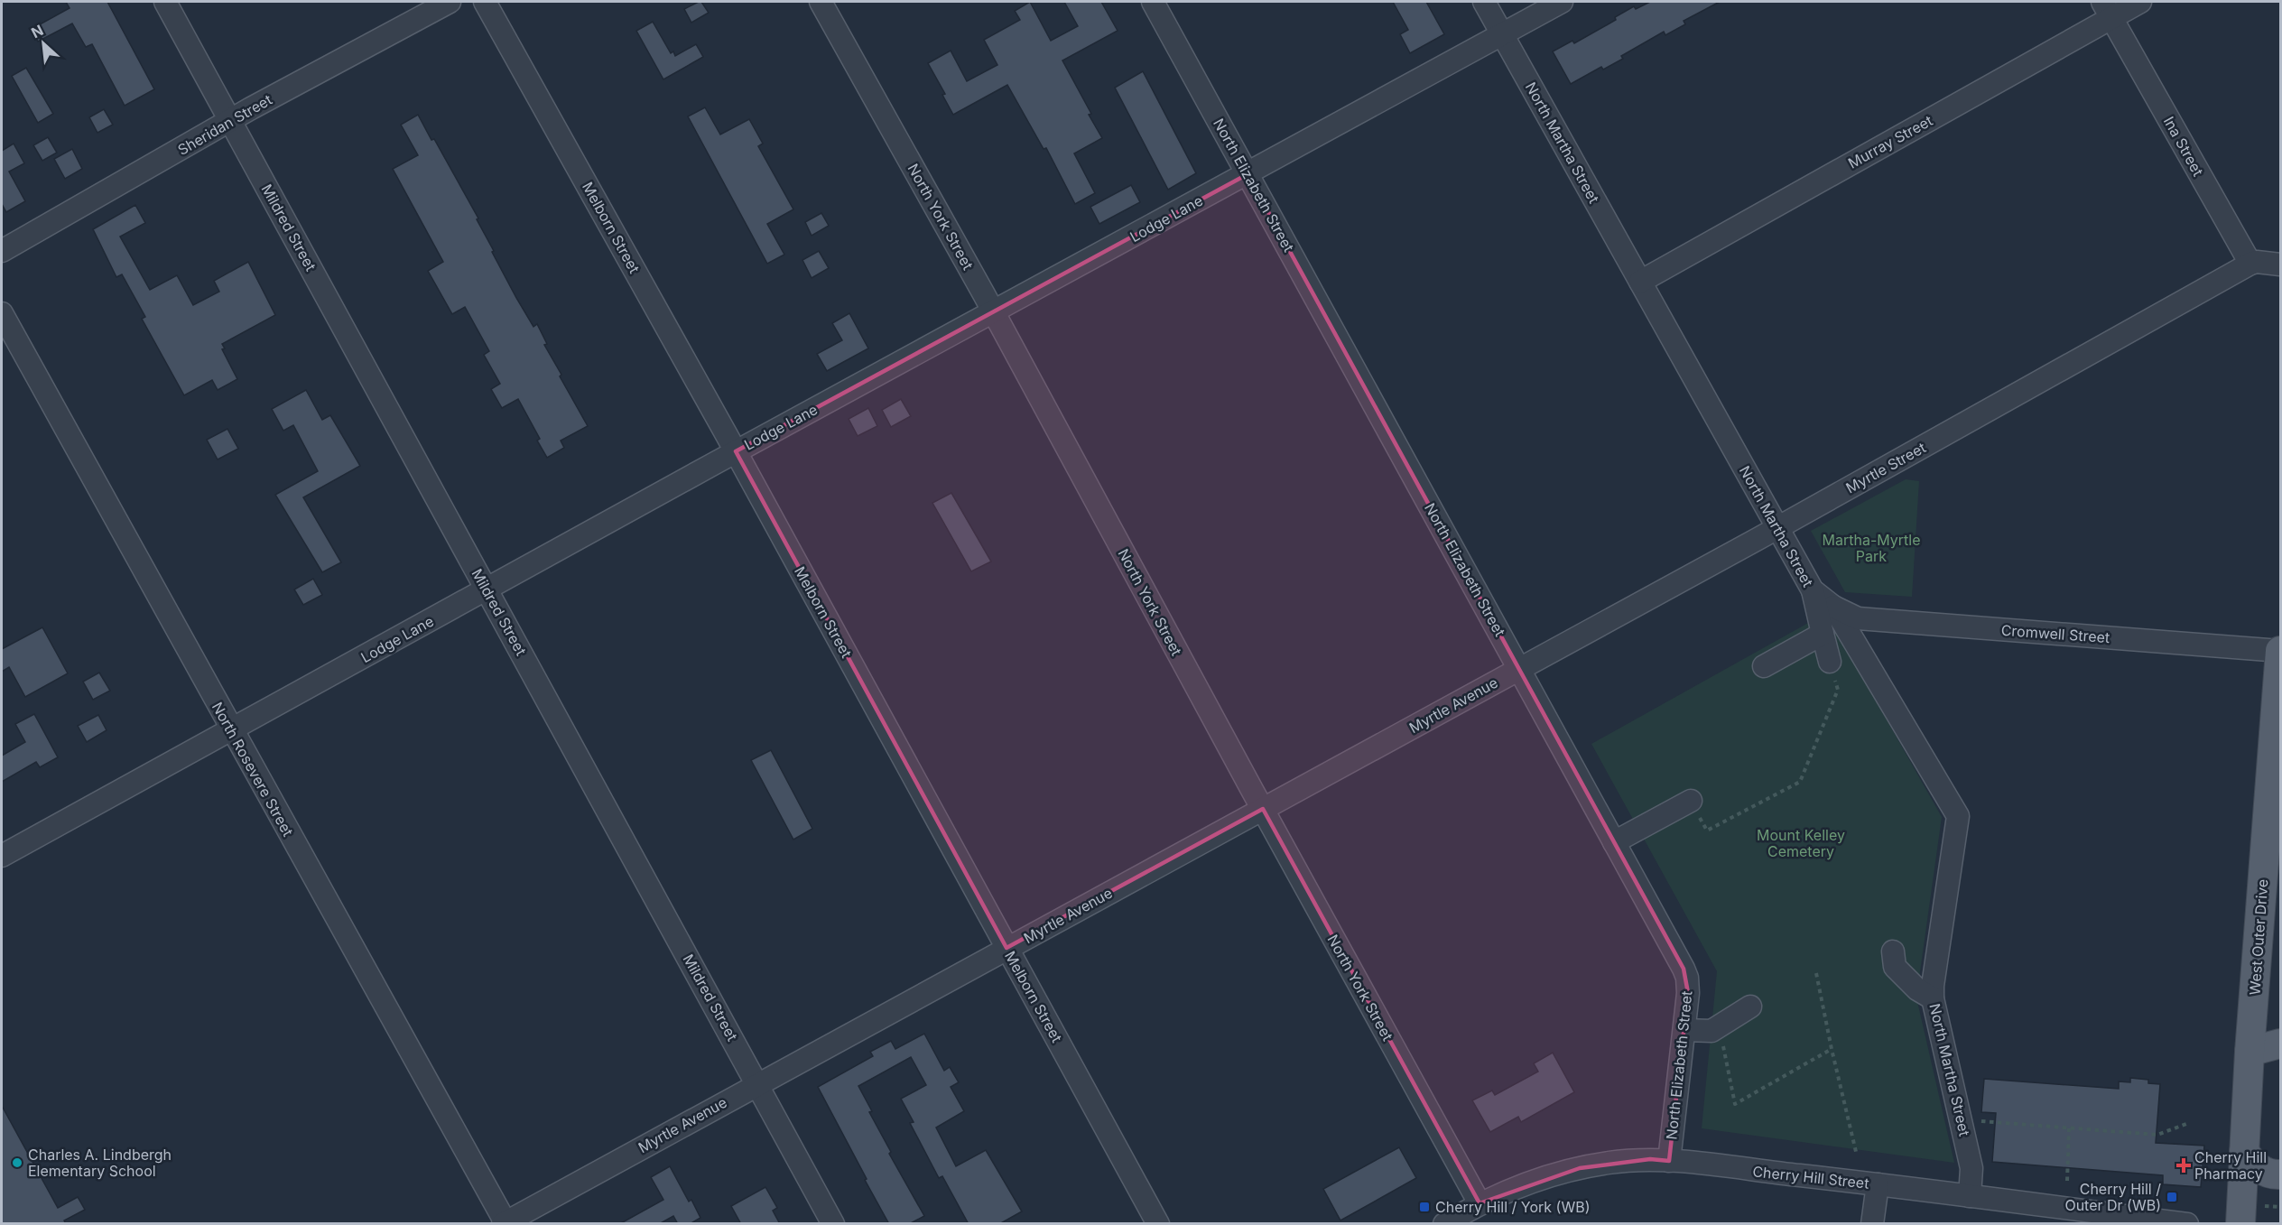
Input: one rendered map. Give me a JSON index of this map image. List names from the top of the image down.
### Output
{
  "streets": {
    "main road": ["West Outer Drive"],
    "street": [
      "Sheridan Street",
      "Murray Street",
      "North Martha Street",
      "Ina Street",
      "North Elizabeth Street",
      "North York Street",
      "Lodge Lane",
      "Mildred Street",
      "Melborn Street",
      "Myrtle Street",
      "Cromwell Street",
      "Myrtle Avenue",
      "North Rosevere Street",
      "Cherry Hill Street"
    ]
  },
  "crossings": [
    ["Sheridan Street", "Mildred Street"],
    ["Murray Street", "North Martha Street"],
    ["Murray Street", "Ina Street"],
    ["North Martha Street", "Lodge Lane"],
    ["North Martha Street", "Myrtle Street"],
    ["North Martha Street", "Cromwell Street"],
    ["North Martha Street", "Cherry Hill Street"],
    ["Ina Street", "Myrtle Street"],
    ["North Elizabeth Street", "Lodge Lane"],
    ["North Elizabeth Street", "Myrtle Street"],
    ["North Elizabeth Street", "Myrtle Avenue"],
    ["North Elizabeth Street", "Cherry Hill Street"],
    ["North York Street", "Lodge Lane"],
    ["North York Street", "Myrtle Avenue"],
    ["North York Street", "Cherry Hill Street"],
    ["Lodge Lane", "Mildred Street"],
    ["Lodge Lane", "Melborn Street"],
    ["Lodge Lane", "North Rosevere Street"],
    ["Mildred Street", "Myrtle Avenue"],
    ["Melborn Street", "Myrtle Avenue"],
    ["Myrtle Street", "Myrtle Avenue"],
    ["Cromwell Street", "West Outer Drive"],
    ["Myrtle Avenue", "North Rosevere Street"]
  ],
  "parks": ["Martha-Myrtle Park", "Mount Kelley Cemetery"],
  "places": {
    "other": ["Charles A. Lindbergh Elementary School"],
    "health": ["Cherry Hill Pharmacy"],
    "transit": ["Cherry Hill / Outer Dr (WB)", "Cherry Hill / York (WB)"]
  },
  "north": "top left"
}
